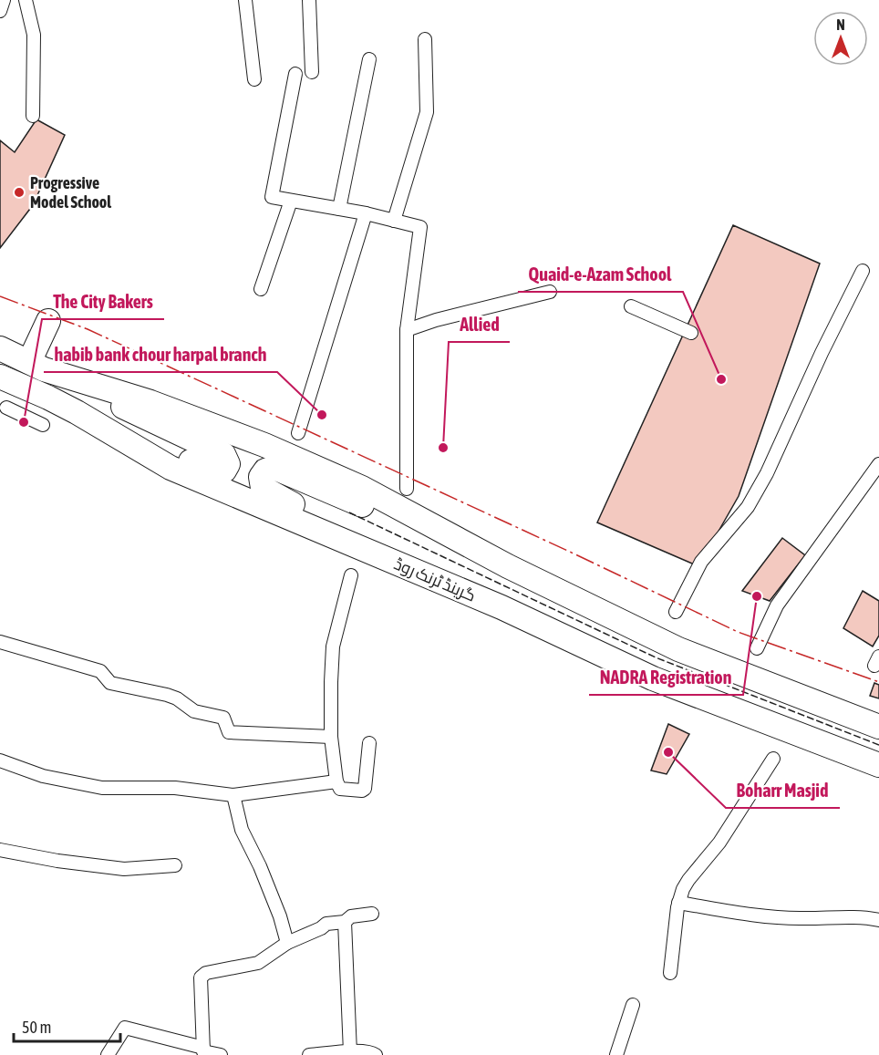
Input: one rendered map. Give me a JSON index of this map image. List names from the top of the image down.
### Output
{
  "streets": {
    "highway": ["گرینڈ ٹرنک روڈ"]
  },
  "places": [
    "Progressive Model School",
    "Quaid-e-Azam School",
    "habib bank chour harpal branch",
    "The City Bakers",
    "Allied",
    "NADRA Registration",
    "Boharr Masjid"
  ],
  "scale_bar": "50 m",
  "north": "top"
}
